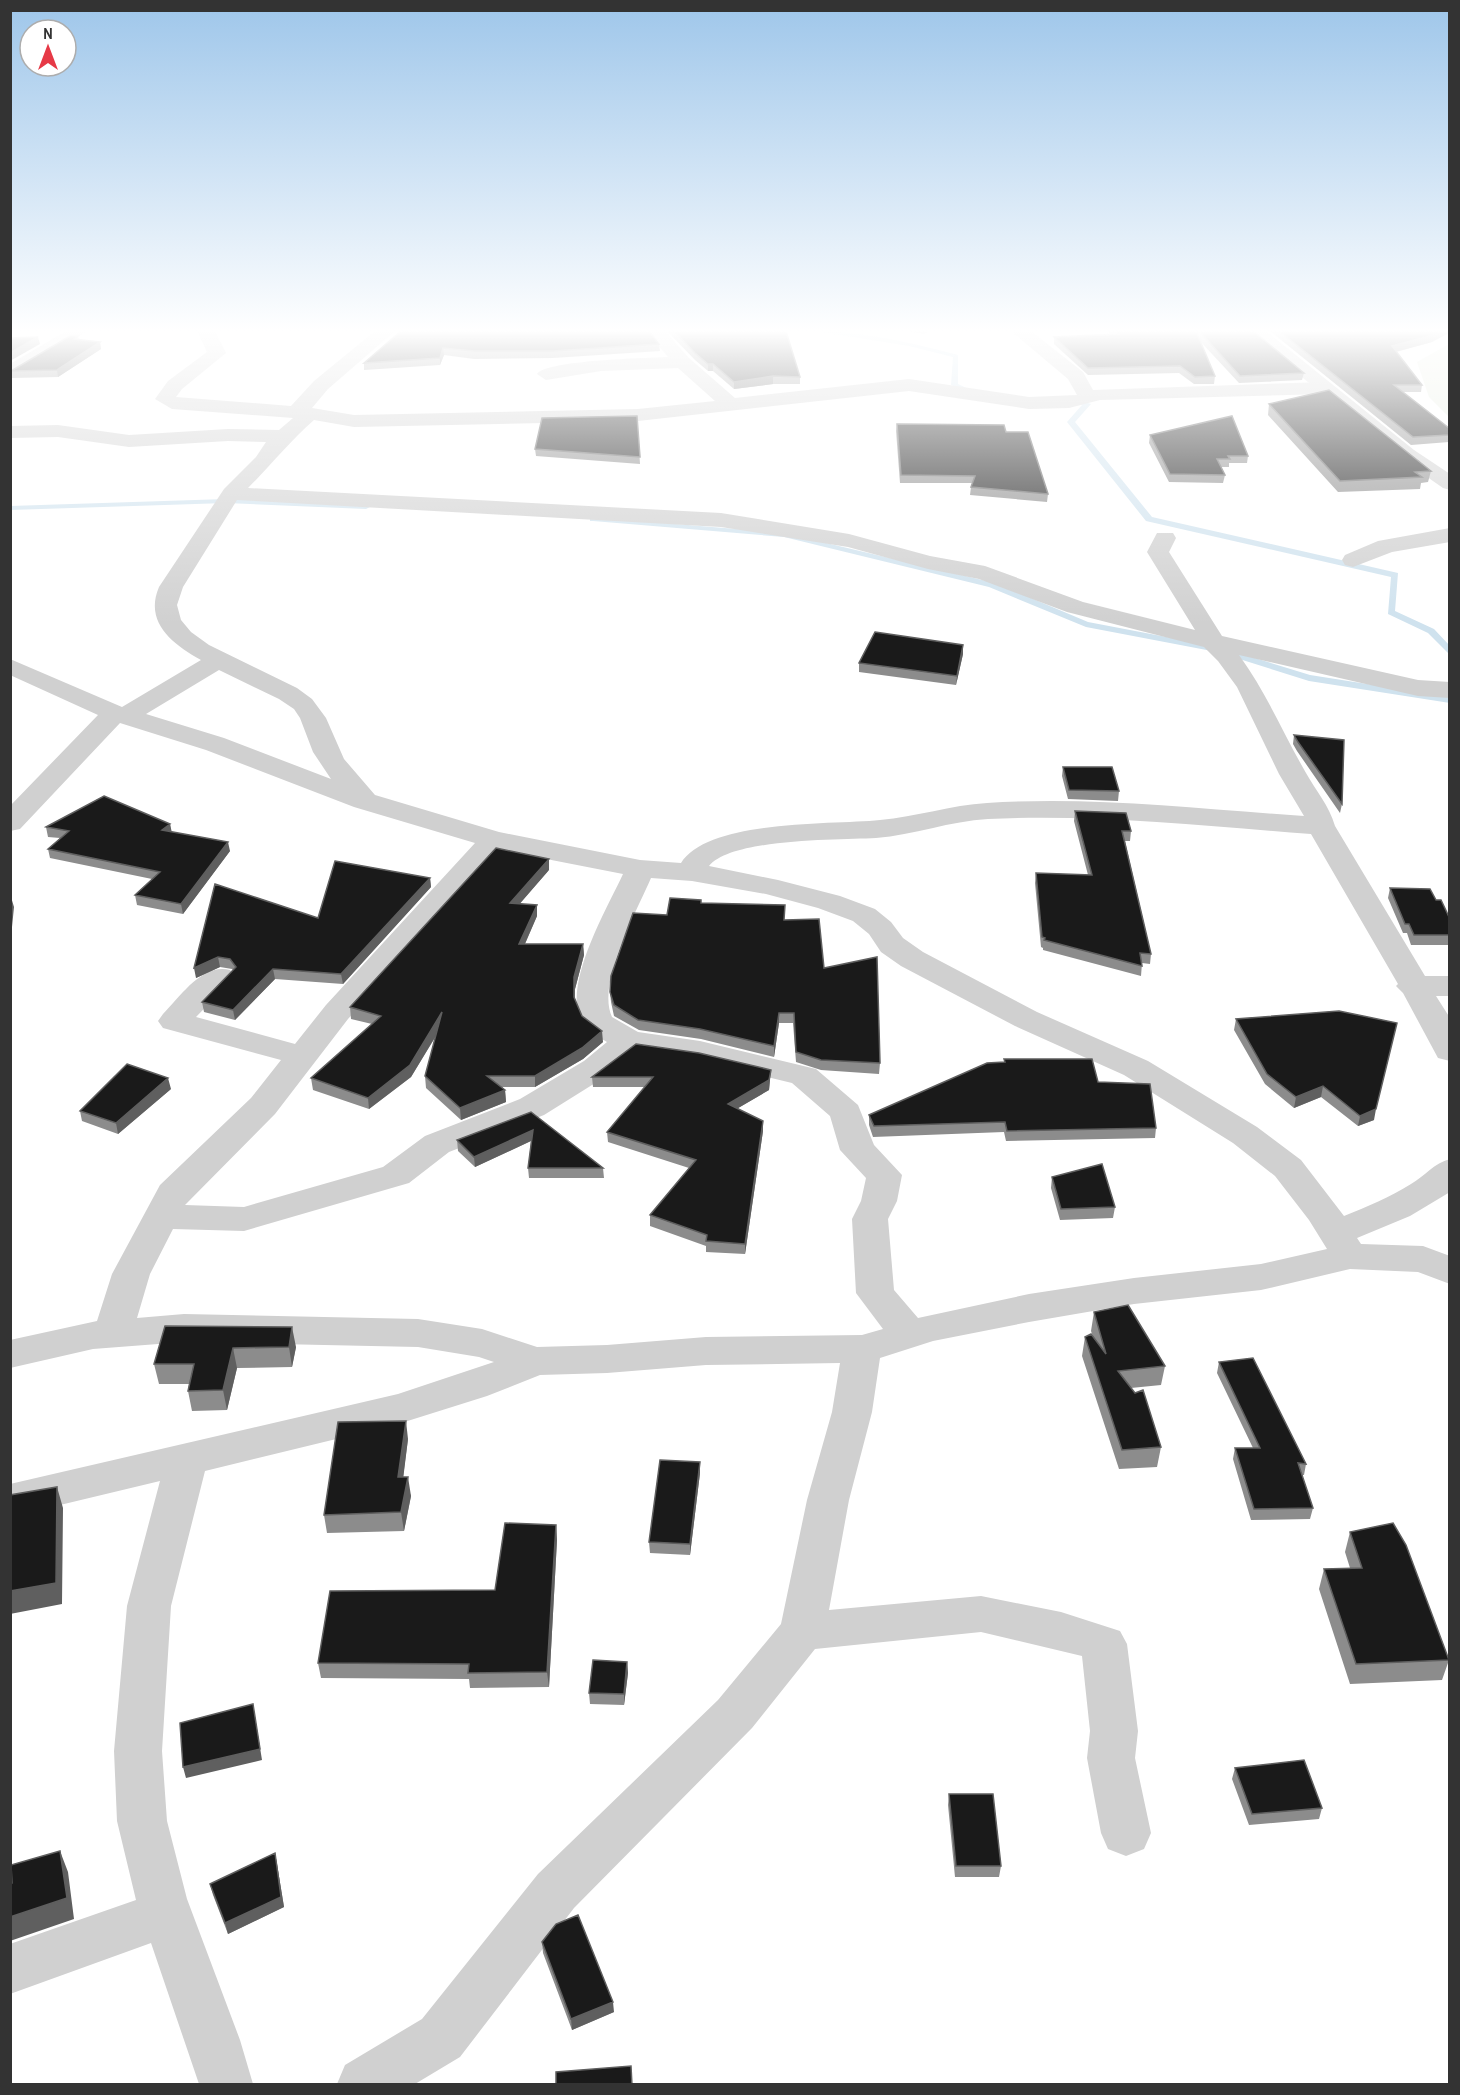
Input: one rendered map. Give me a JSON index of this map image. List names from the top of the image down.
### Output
{
  "north": "top"
}
